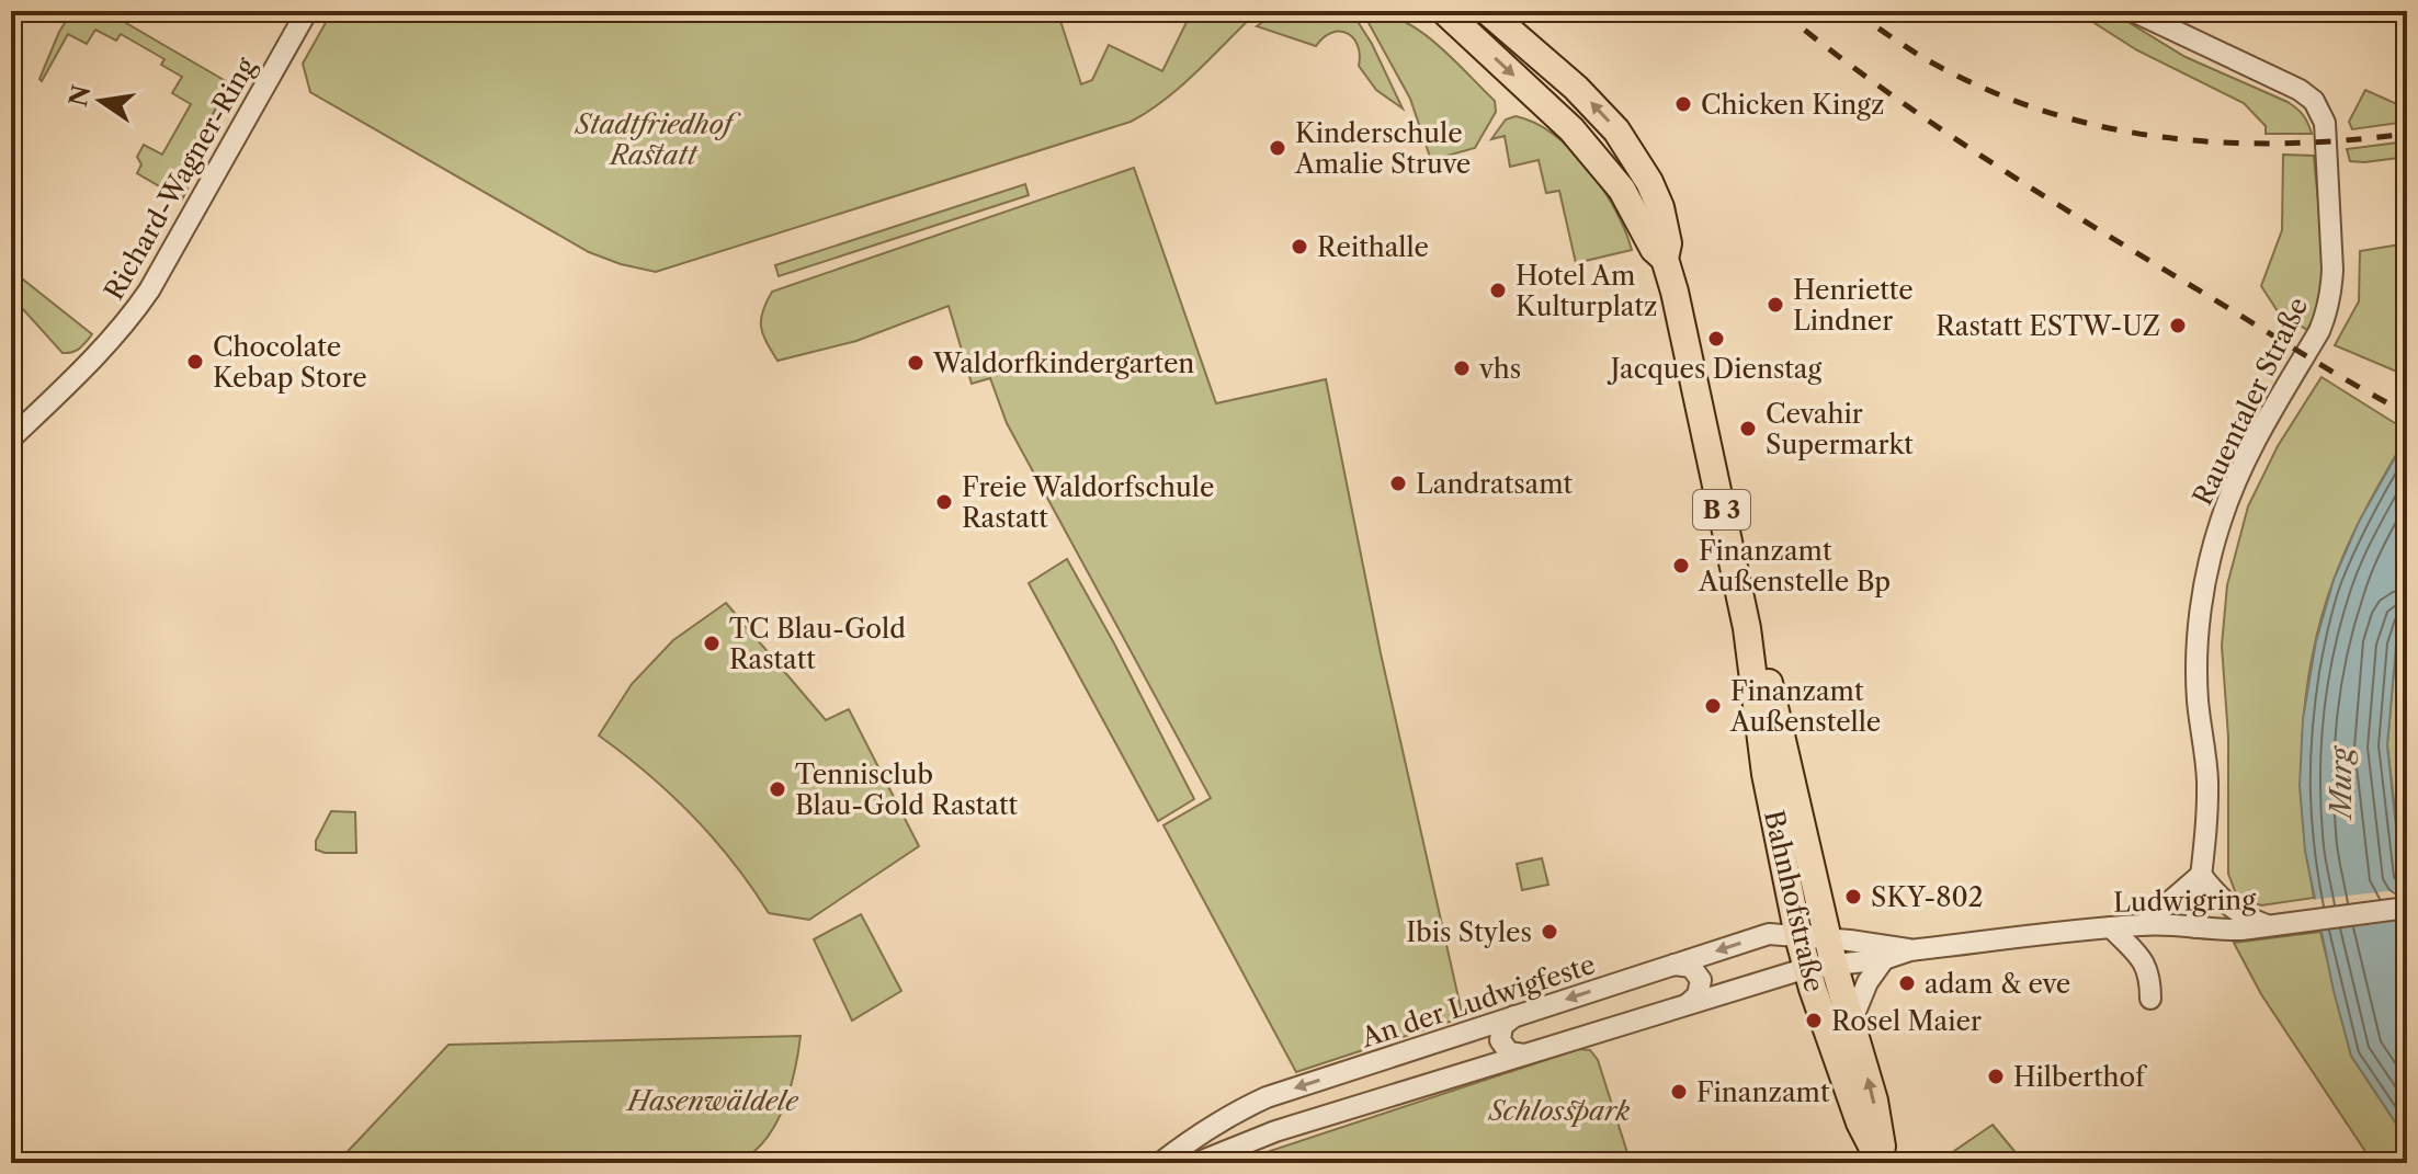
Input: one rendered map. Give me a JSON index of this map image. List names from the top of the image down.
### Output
{
  "streets": {
    "main road": ["B 3", "Bahnhofstraße"],
    "street": [
      "Richard-Wagner-Ring",
      "Rauentaler Straße",
      "Ludwigring",
      "An der Ludwigfeste"
    ]
  },
  "crossings": [
    ["Rauentaler Straße", "Ludwigring"],
    ["Bahnhofstraße", "Ludwigring"],
    ["Bahnhofstraße", "An der Ludwigfeste"],
    ["Ludwigring", "An der Ludwigfeste"]
  ],
  "water": ["Murg"],
  "parks": ["Stadtfriedhof Rastatt", "Hasenwäldele", "Schlosspark"],
  "places": [
    "Chicken Kingz",
    "Kinderschule Amalie Struve",
    "Reithalle",
    "Hotel Am Kulturplatz",
    "Henriette Lindner",
    "Rastatt ESTW-UZ",
    "Jacques Dienstag",
    "Chocolate Kebap Store",
    "Waldorfkindergarten",
    "vhs",
    "Cevahir Supermarkt",
    "Landratsamt",
    "Freie Waldorfschule Rastatt",
    "Finanzamt Außenstelle Bp",
    "TC Blau-Gold Rastatt",
    "Finanzamt Außenstelle",
    "Tennisclub Blau-Gold Rastatt",
    "SKY-802",
    "Ibis Styles",
    "adam & eve",
    "Rosel Maier",
    "Hilberthof",
    "Finanzamt"
  ],
  "north": "left"
}
